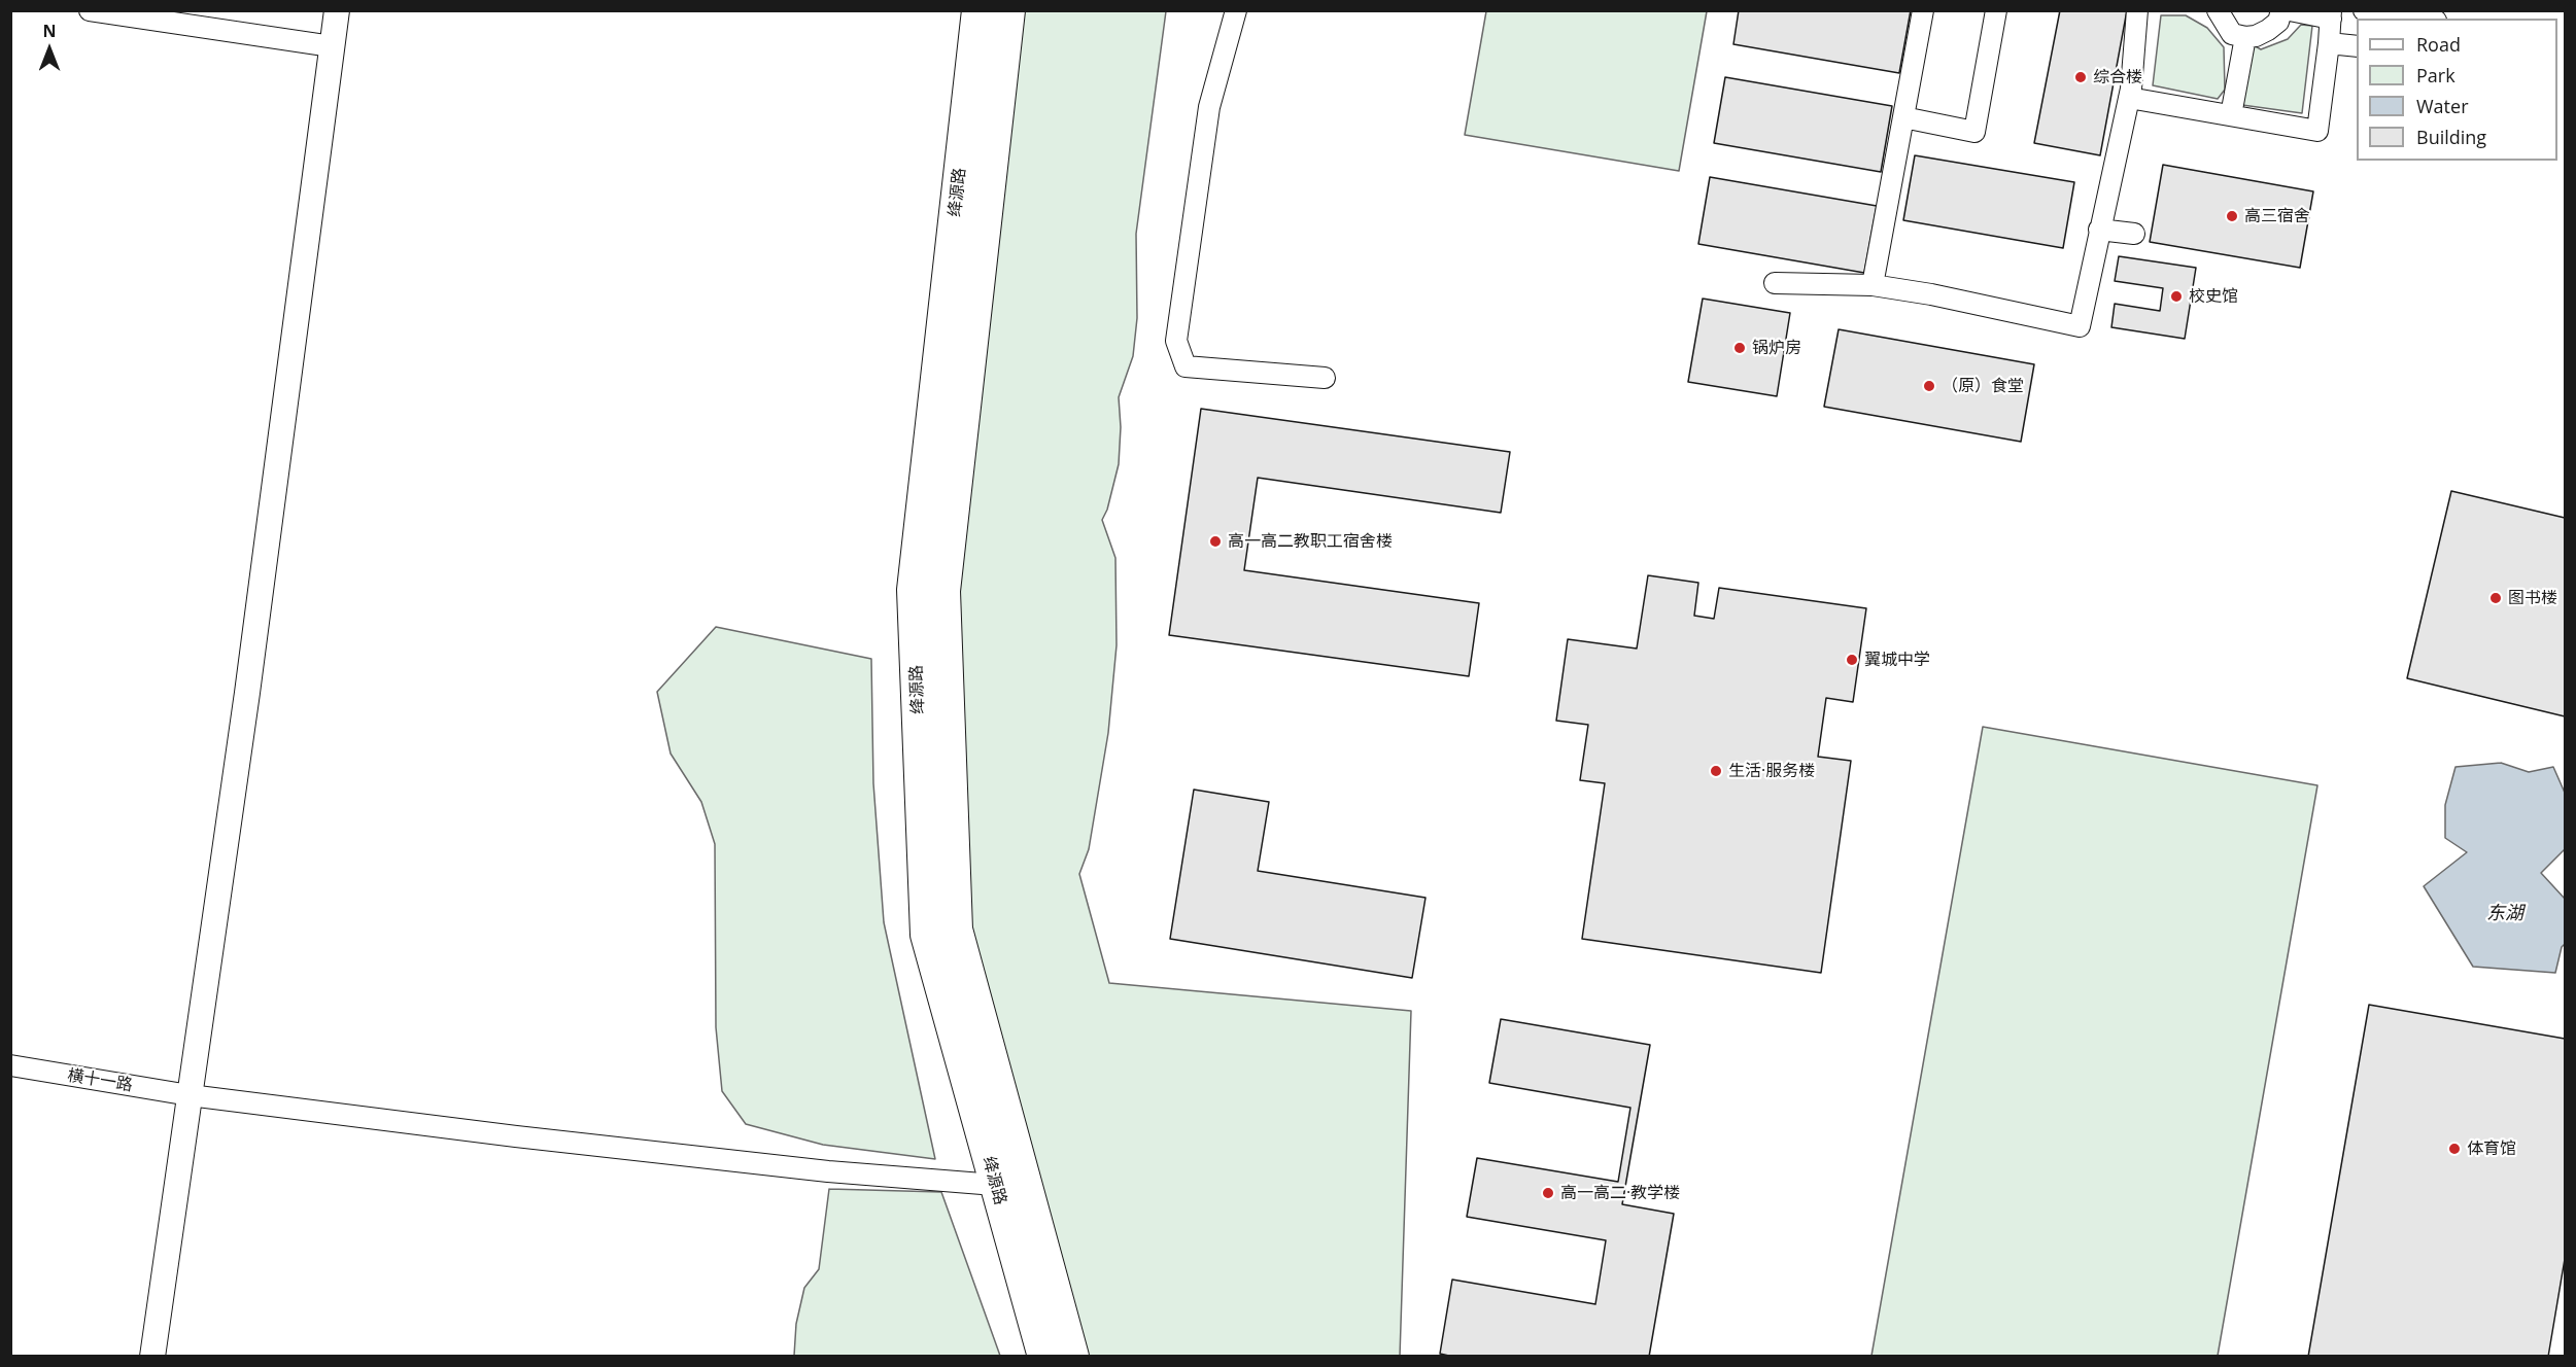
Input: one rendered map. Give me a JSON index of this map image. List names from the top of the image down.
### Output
{
  "streets": {
    "highway": ["绛源路"],
    "street": ["横十一路"]
  },
  "crossings": [
    ["绛源路", "横十一路"]
  ],
  "water": ["东湖"],
  "places": [
    "综合楼",
    "高三宿舍",
    "校史馆",
    "锅炉房",
    "（原）食堂",
    "高一高二教职工宿舍楼",
    "图书楼",
    "翼城中学",
    "生活·服务楼",
    "体育馆",
    "高一高二·教学楼"
  ],
  "legend": [
    "Road",
    "Park",
    "Water",
    "Building"
  ],
  "north": "top"
}
